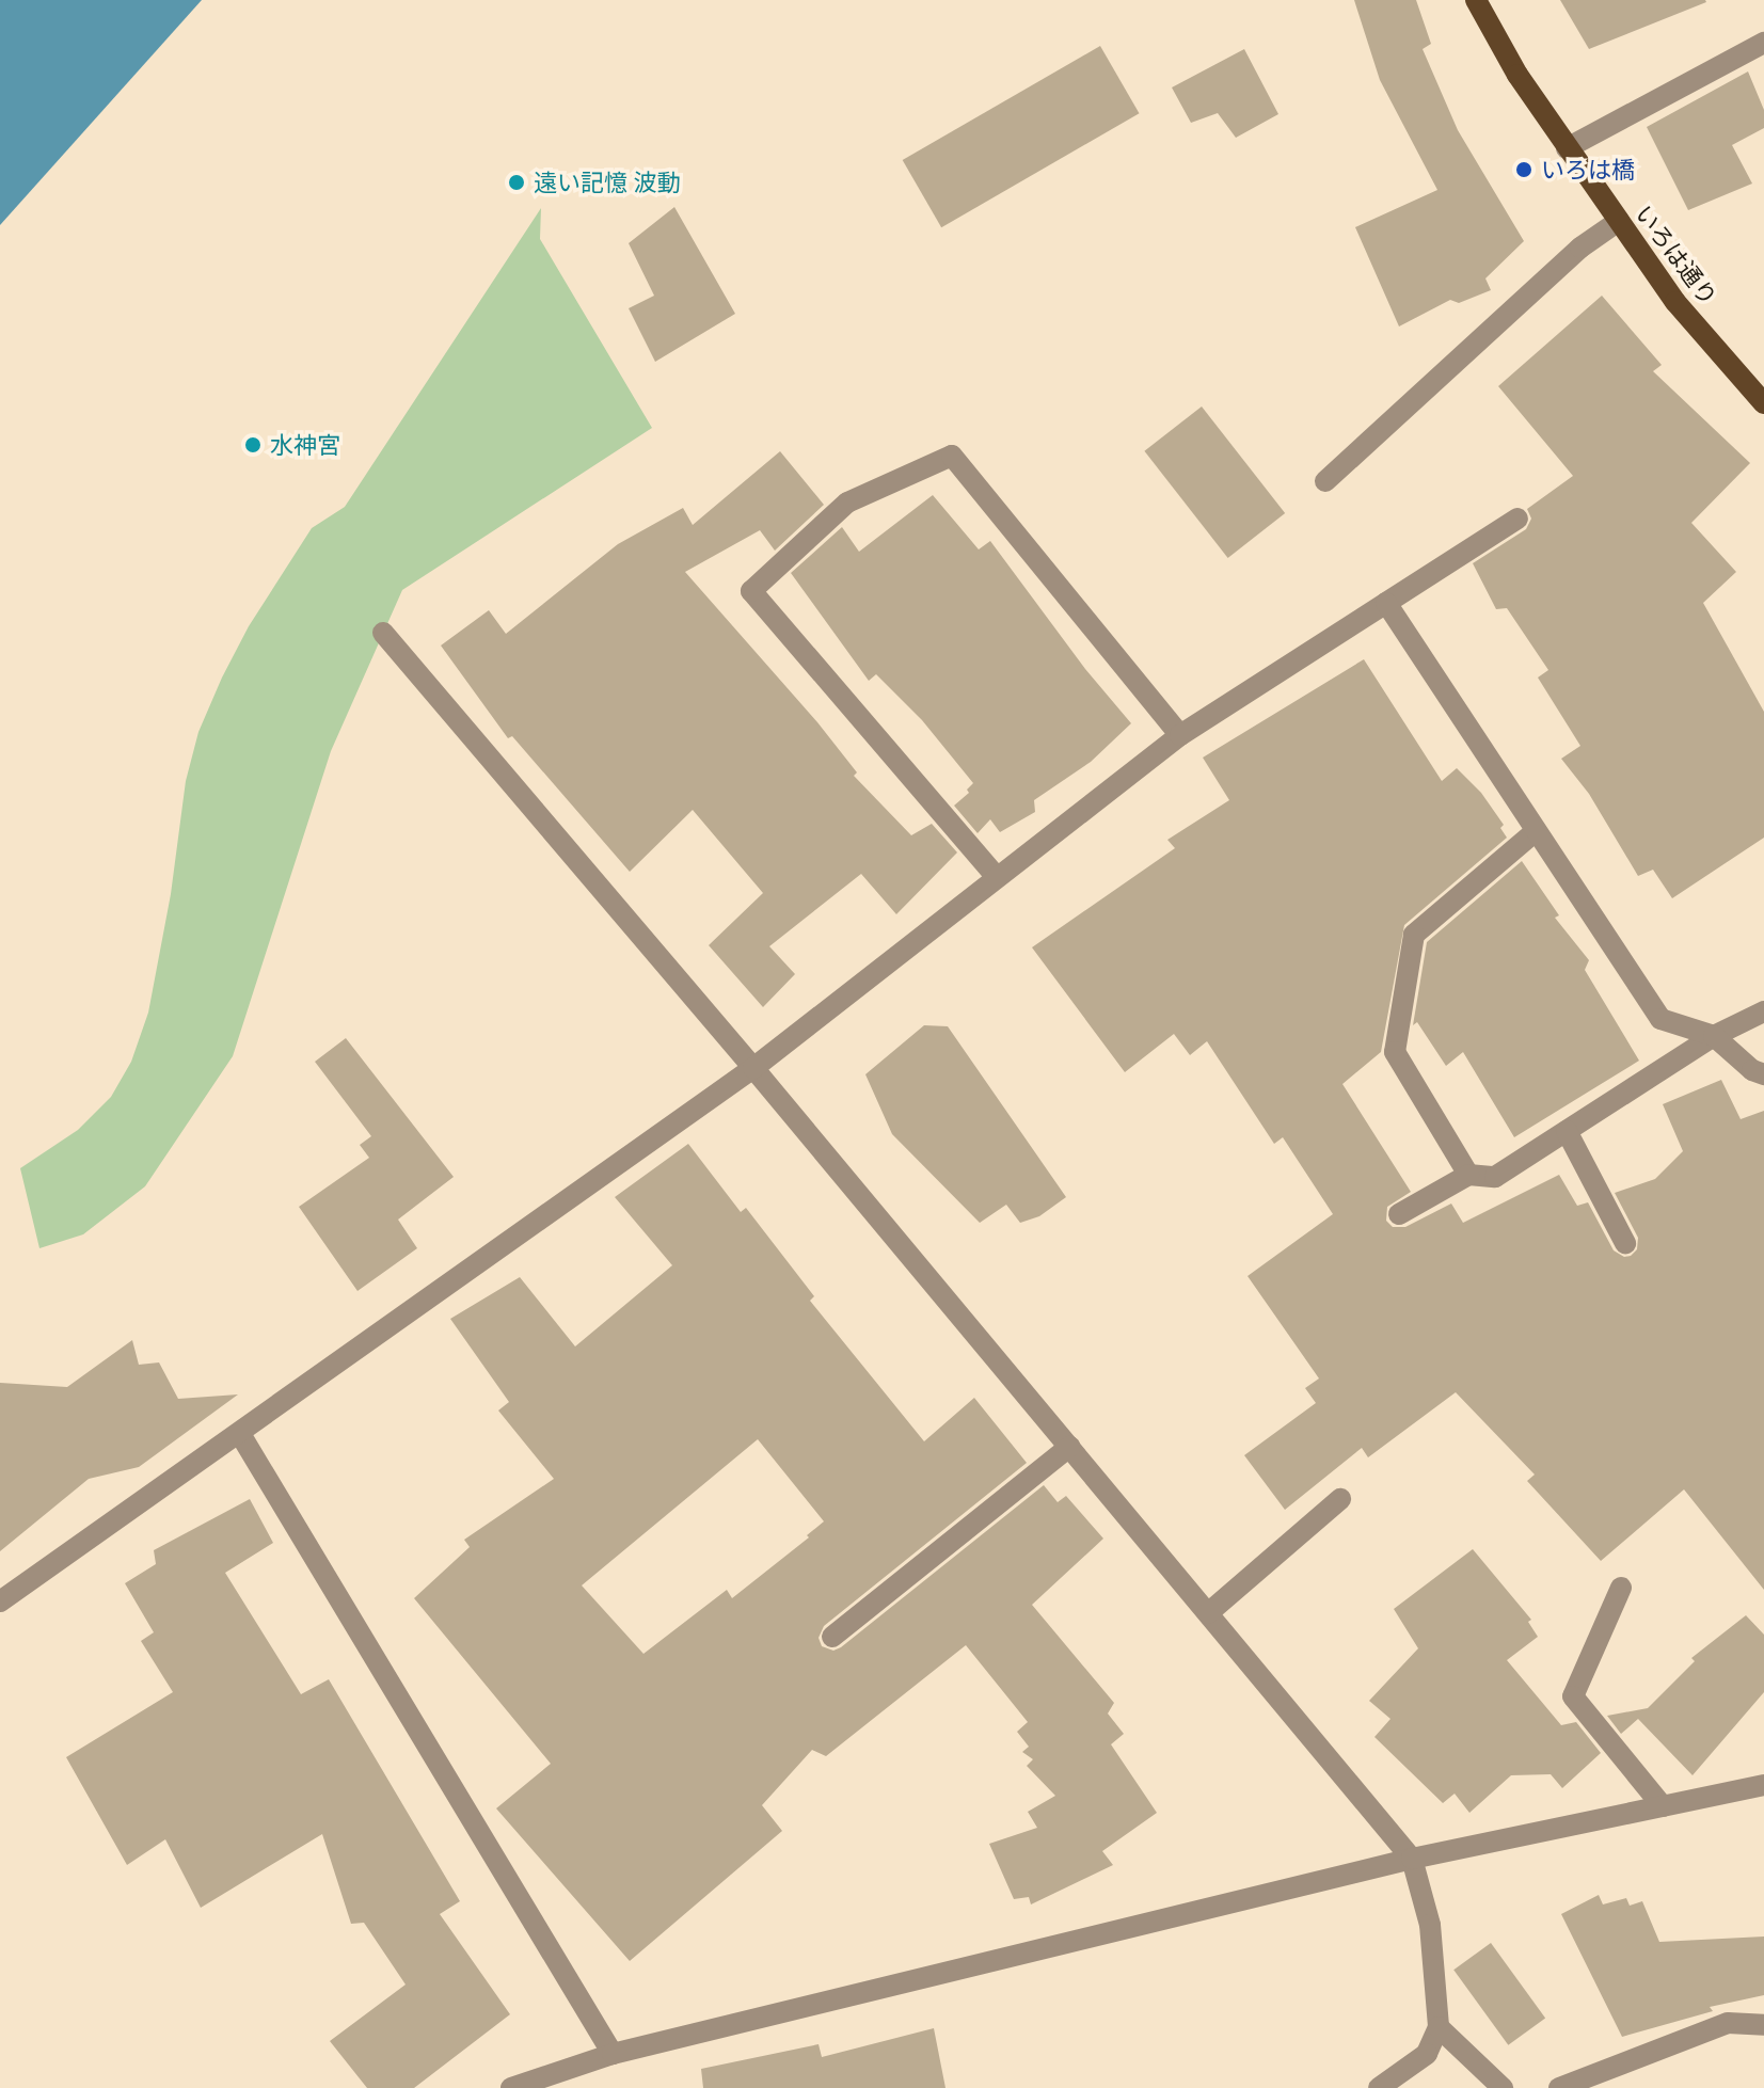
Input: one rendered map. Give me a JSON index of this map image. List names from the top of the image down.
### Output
{
  "streets": {
    "main road": ["いろは通り"]
  },
  "places": ["いろは橋", "遠い記憶 波動", "水神宮"]
}
